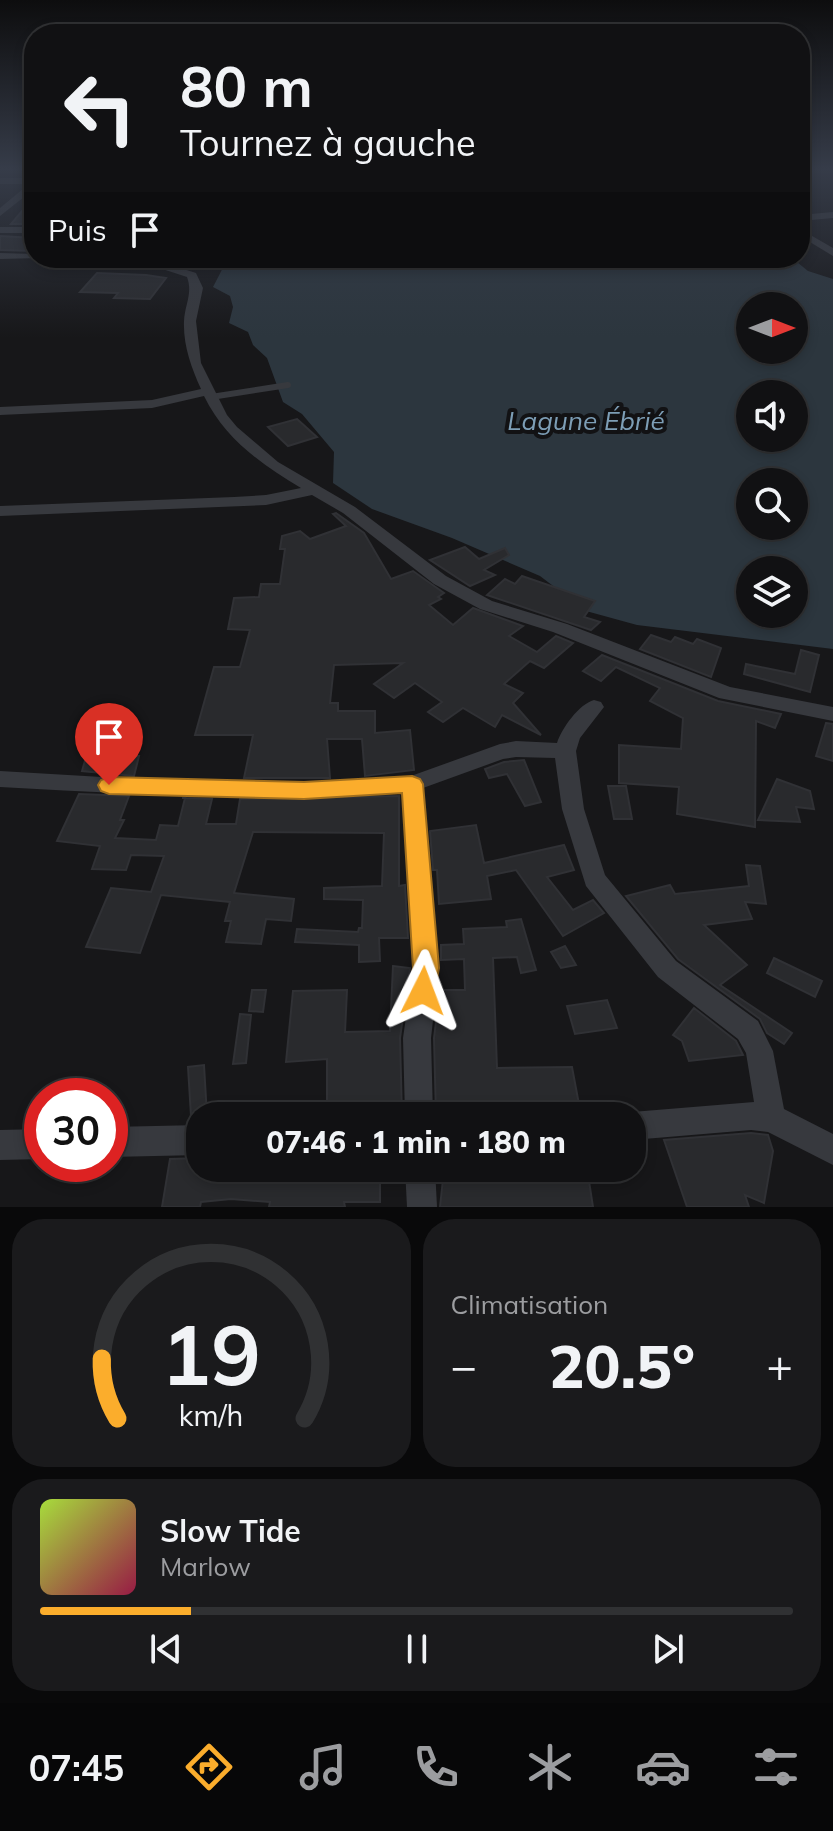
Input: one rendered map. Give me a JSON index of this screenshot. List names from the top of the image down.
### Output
{
  "water": ["Lagune Ébrié"],
  "north": "right",
  "page": {
    "turn": ["80 m", "Tournez à gauche"],
    "then": "Puis",
    "limit": "30",
    "trip": "07:46 · 1 min · 180 m",
    "tile": "Climatisation",
    "heat": ["−", "20.5°", "+"],
    "song": ["Slow Tide", "Marlow"],
    "tabs": "07:45",
    "gauge": ["19", "km/h"]
  }
}
